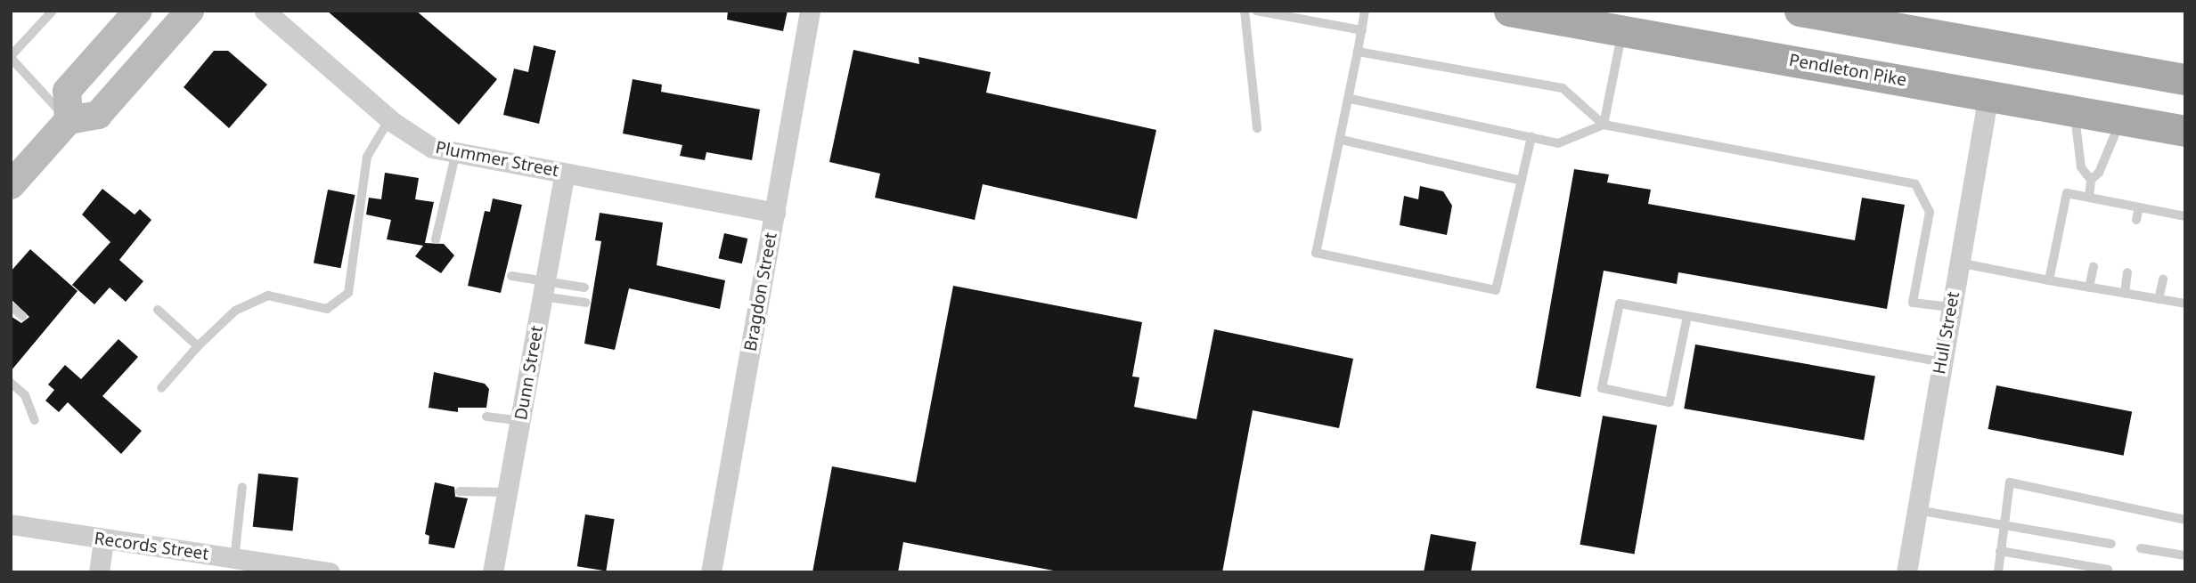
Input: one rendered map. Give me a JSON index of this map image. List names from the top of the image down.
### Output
{
  "streets": {
    "main road": ["Pendleton Pike"],
    "street": [
      "Plummer Street",
      "Bragdon Street",
      "Hull Street",
      "Dunn Street",
      "Records Street"
    ]
  },
  "crossings": [
    ["Pendleton Pike", "Hull Street"],
    ["Plummer Street", "Bragdon Street"],
    ["Plummer Street", "Dunn Street"]
  ]
}
